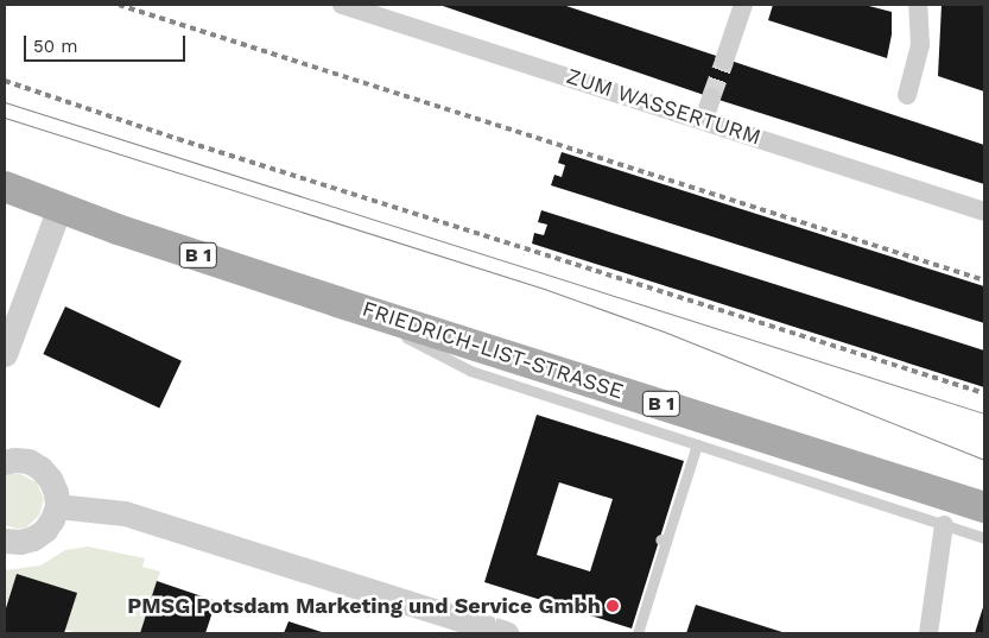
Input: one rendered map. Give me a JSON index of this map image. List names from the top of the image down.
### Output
{
  "streets": {
    "main road": ["B 1", "FRIEDRICH-LIST-STRASSE"],
    "street": ["ZUM WASSERTURM"]
  },
  "places": ["PMSG Potsdam Marketing und Service Gmbh"],
  "scale_bar": "50 m"
}
